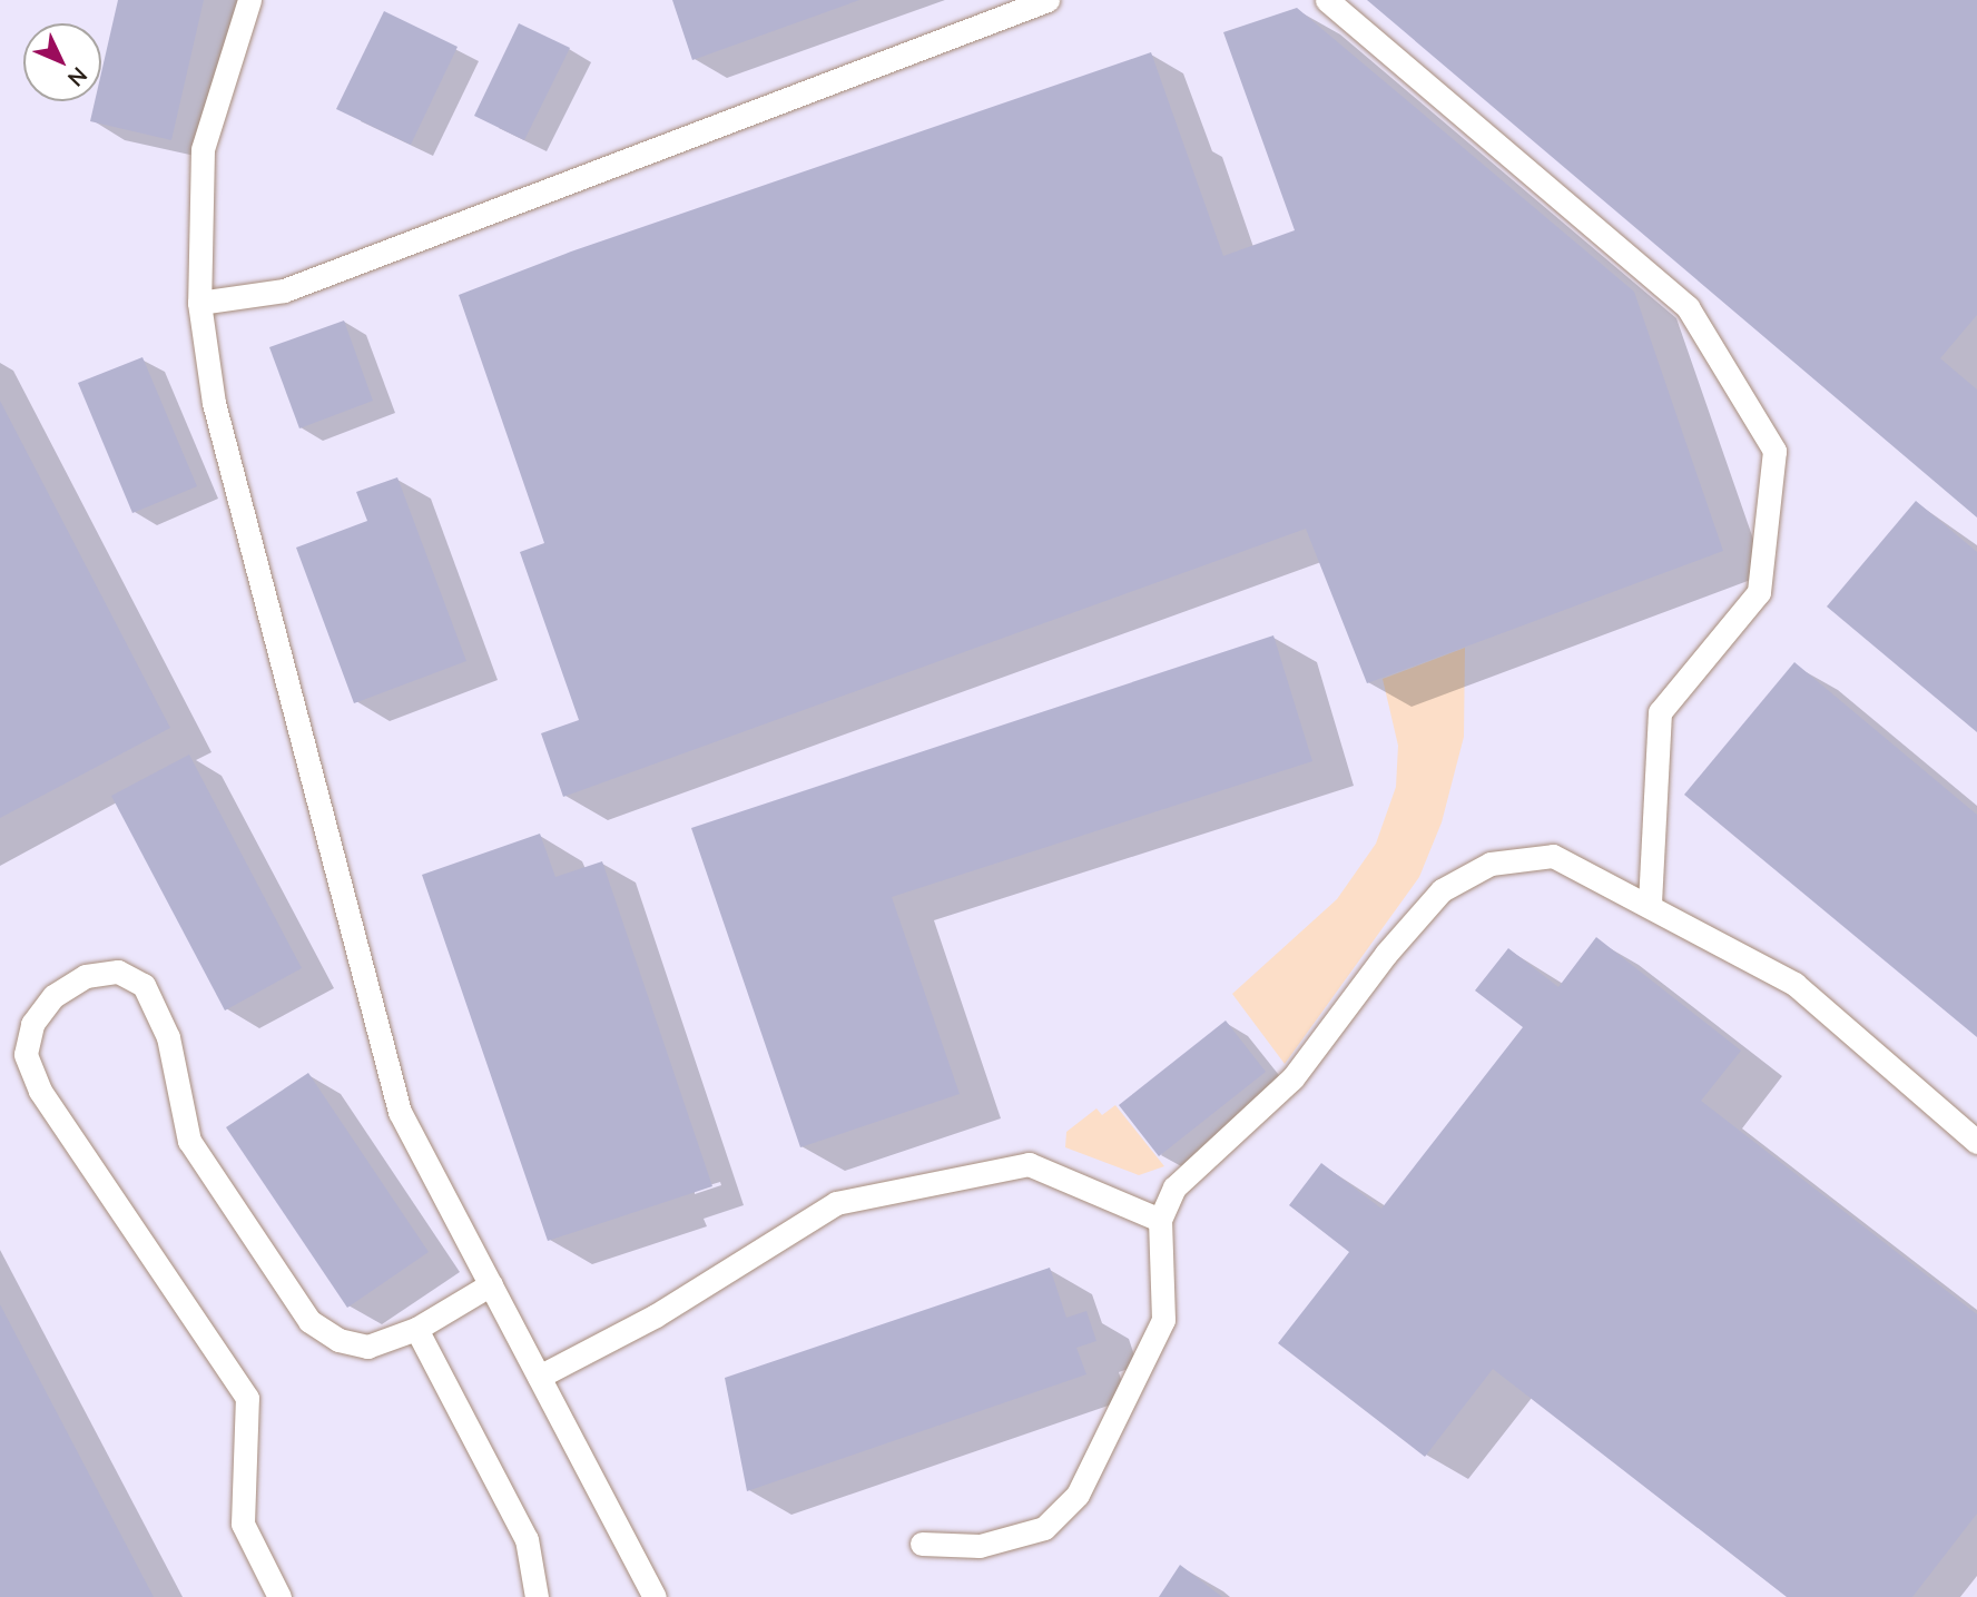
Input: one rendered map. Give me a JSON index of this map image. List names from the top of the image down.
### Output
{
  "north": "bottom right"
}
